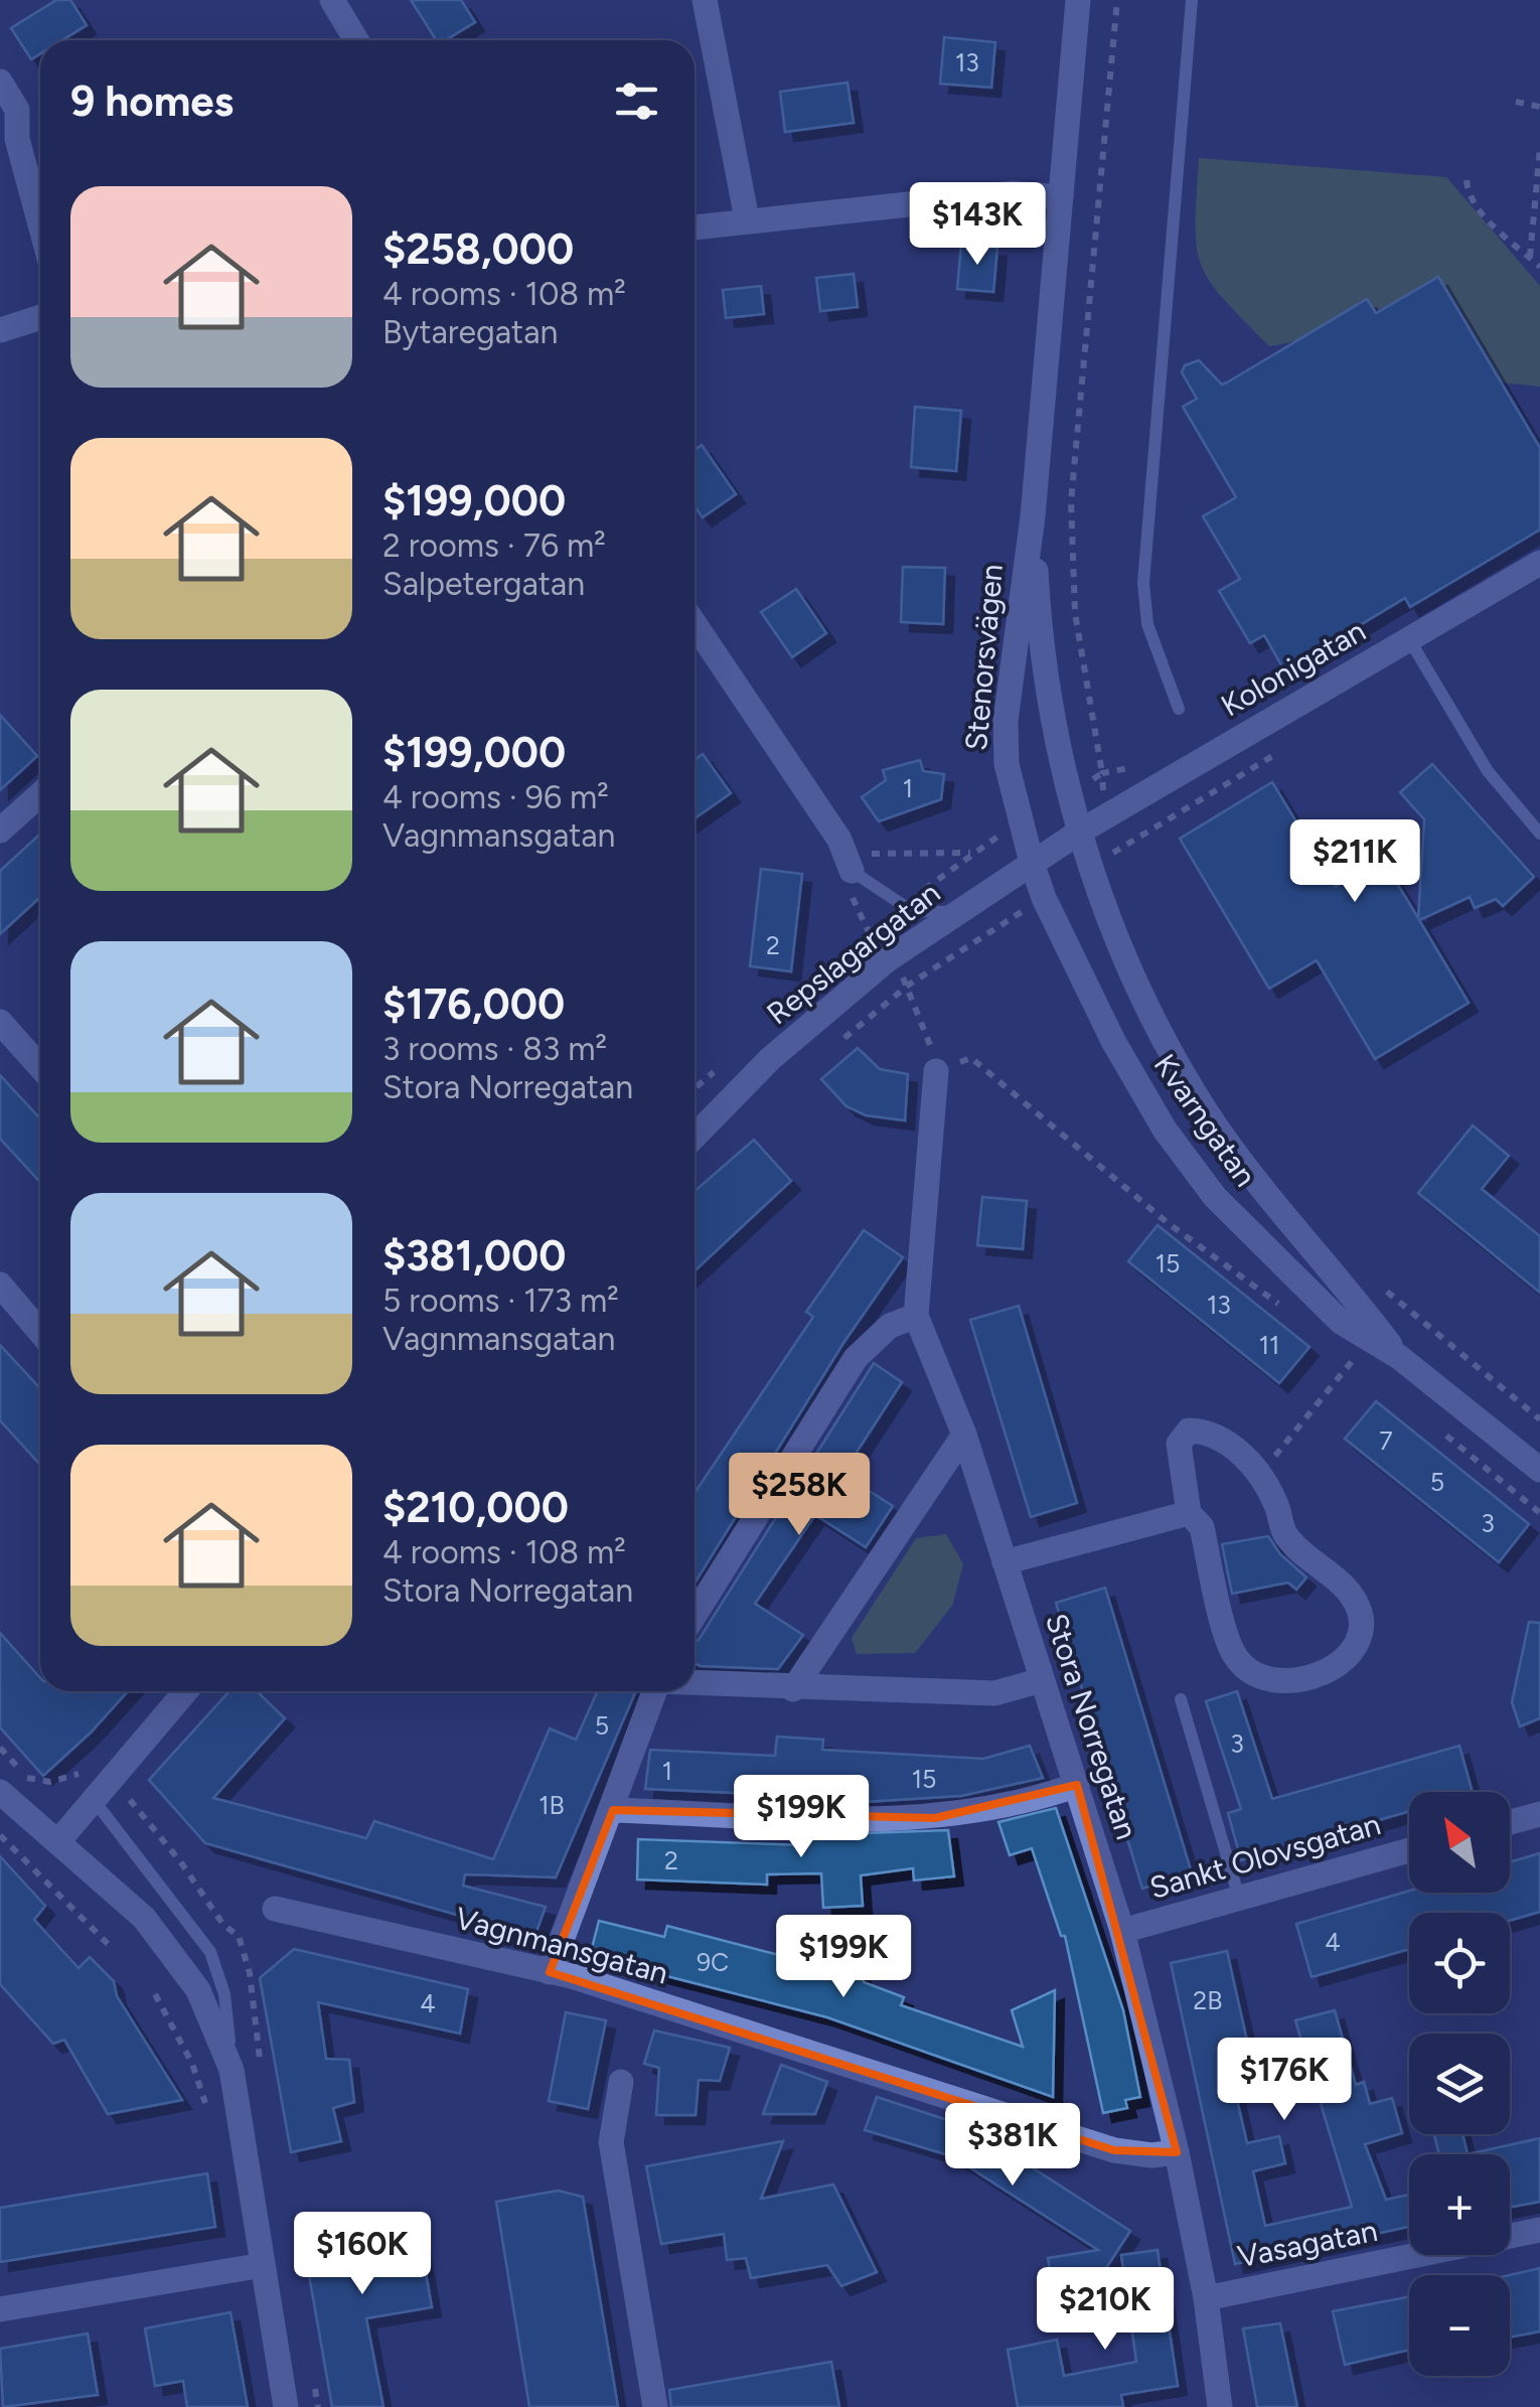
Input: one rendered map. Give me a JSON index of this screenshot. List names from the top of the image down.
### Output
{
  "streets": {
    "street": [
      "Stenorsvägen",
      "Kolonigatan",
      "Repslagargatan",
      "Kvarngatan",
      "Stora Norregatan",
      "Sankt Olovsgatan",
      "Vagnmansgatan",
      "Vasagatan"
    ]
  },
  "crossings": [
    ["Stenorsvägen", "Kolonigatan"],
    ["Stenorsvägen", "Repslagargatan"],
    ["Stenorsvägen", "Kvarngatan"],
    ["Kolonigatan", "Repslagargatan"],
    ["Kolonigatan", "Kvarngatan"],
    ["Repslagargatan", "Kvarngatan"],
    ["Stora Norregatan", "Sankt Olovsgatan"],
    ["Stora Norregatan", "Vagnmansgatan"],
    ["Stora Norregatan", "Vasagatan"]
  ],
  "house_numbers": [
    "13",
    "1",
    "2",
    "15",
    "13",
    "11",
    "7",
    "5",
    "3",
    "5",
    "3",
    "1",
    "15",
    "1B",
    "2",
    "4",
    "9C",
    "2B",
    "4"
  ],
  "north": "top left",
  "page": {
    "heading": "9 homes",
    "list": [
      {
        "name": "$258,000",
        "note": "4 rooms · 108 m² · Bytaregatan"
      },
      {
        "name": "$199,000",
        "note": "2 rooms · 76 m² · Salpetergatan"
      },
      {
        "name": "$199,000",
        "note": "4 rooms · 96 m² · Vagnmansgatan"
      },
      {
        "name": "$176,000",
        "note": "3 rooms · 83 m² · Stora Norregatan"
      },
      {
        "name": "$381,000",
        "note": "5 rooms · 173 m² · Vagnmansgatan"
      },
      {
        "name": "$210,000",
        "note": "4 rooms · 108 m² · Stora Norregatan"
      }
    ],
    "price": [
      "$143K",
      "$211K",
      "$258K",
      "$199K",
      "$199K",
      "$176K",
      "$381K",
      "$160K",
      "$210K"
    ],
    "map_buttons": ["+", "−"]
  }
}
